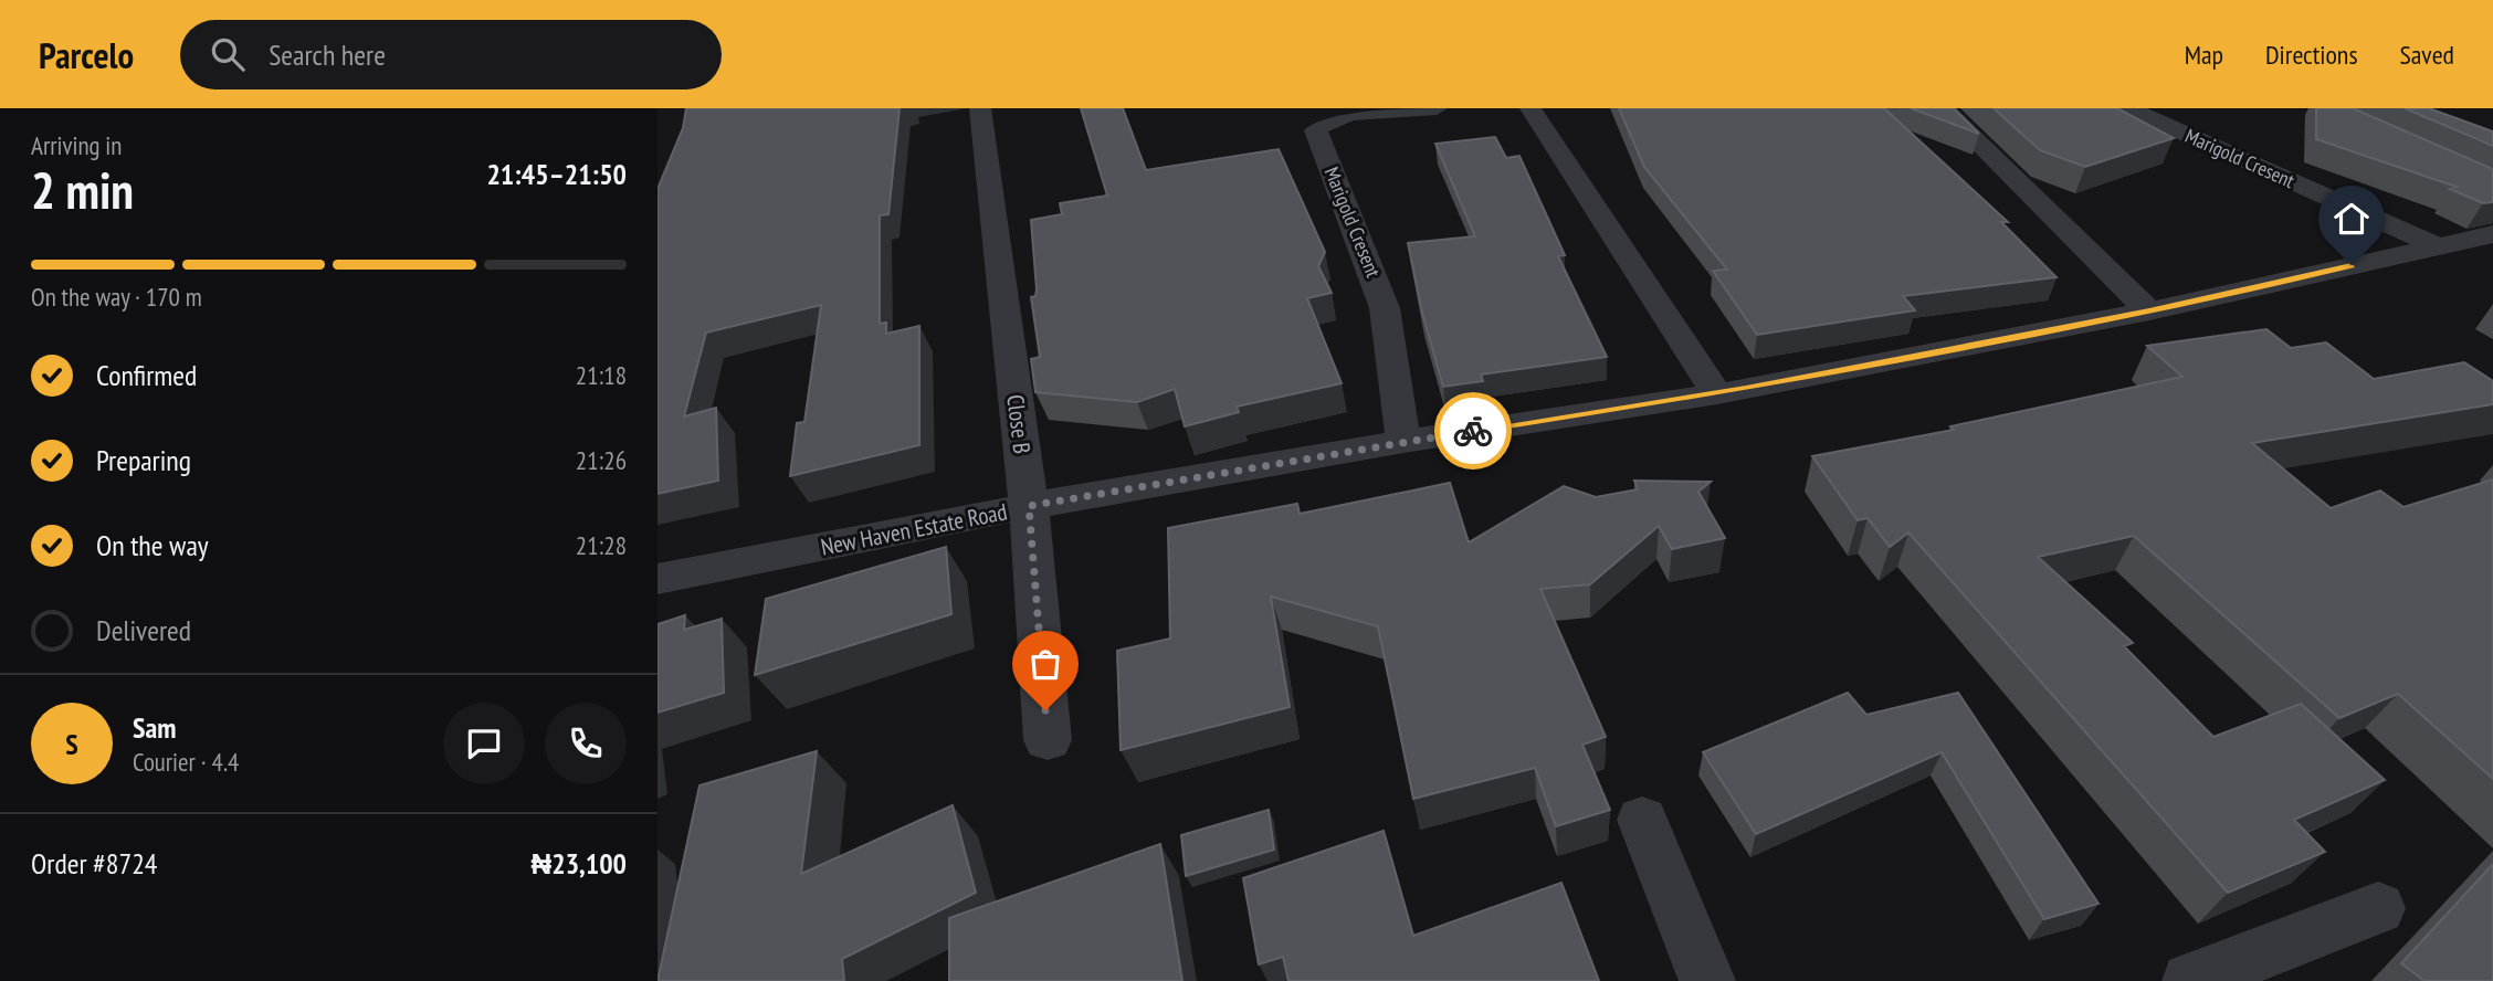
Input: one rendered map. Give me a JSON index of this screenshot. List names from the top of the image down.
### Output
{
  "streets": {
    "street": ["Marigold Cresent", "Close B", "New Haven Estate Road"]
  },
  "crossings": [
    ["Marigold Cresent", "New Haven Estate Road"],
    ["Close B", "New Haven Estate Road"]
  ],
  "page": {
    "header": "Parcelo",
    "search": "Search here",
    "nav": ["Map", "Directions", "Saved"],
    "heading": ["2 min", "Arriving in", "21:45–21:50"],
    "panel": [
      "Sam",
      "Courier · 4.4",
      "Order #8724",
      "₦23,100"
    ],
    "bar": "On the way · 170 m",
    "list": [
      ["Confirmed", "21:18"],
      ["Preparing", "21:26"],
      ["On the way", "21:28"],
      "Delivered"
    ],
    "round": "S"
  }
}
